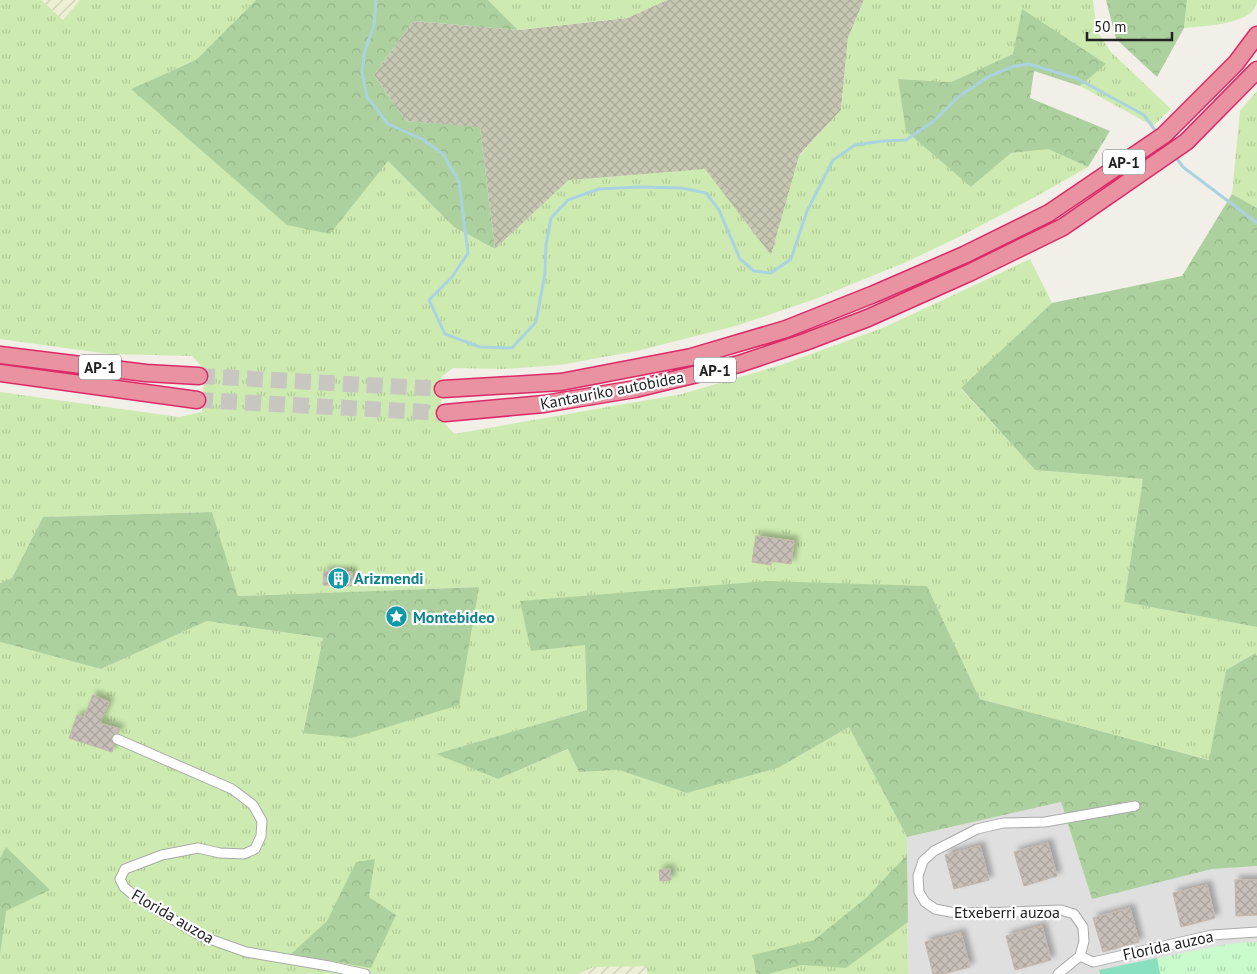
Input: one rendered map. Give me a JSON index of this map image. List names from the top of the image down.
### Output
{
  "streets": {
    "highway": ["AP-1", "Kantauriko autobidea"],
    "street": ["Etxeberri auzoa", "Florida auzoa"]
  },
  "crossings": [
    ["Etxeberri auzoa", "Florida auzoa"]
  ],
  "places": {
    "building": ["Arizmendi"],
    "place": ["Montebideo"]
  },
  "scale_bar": "50 m"
}
